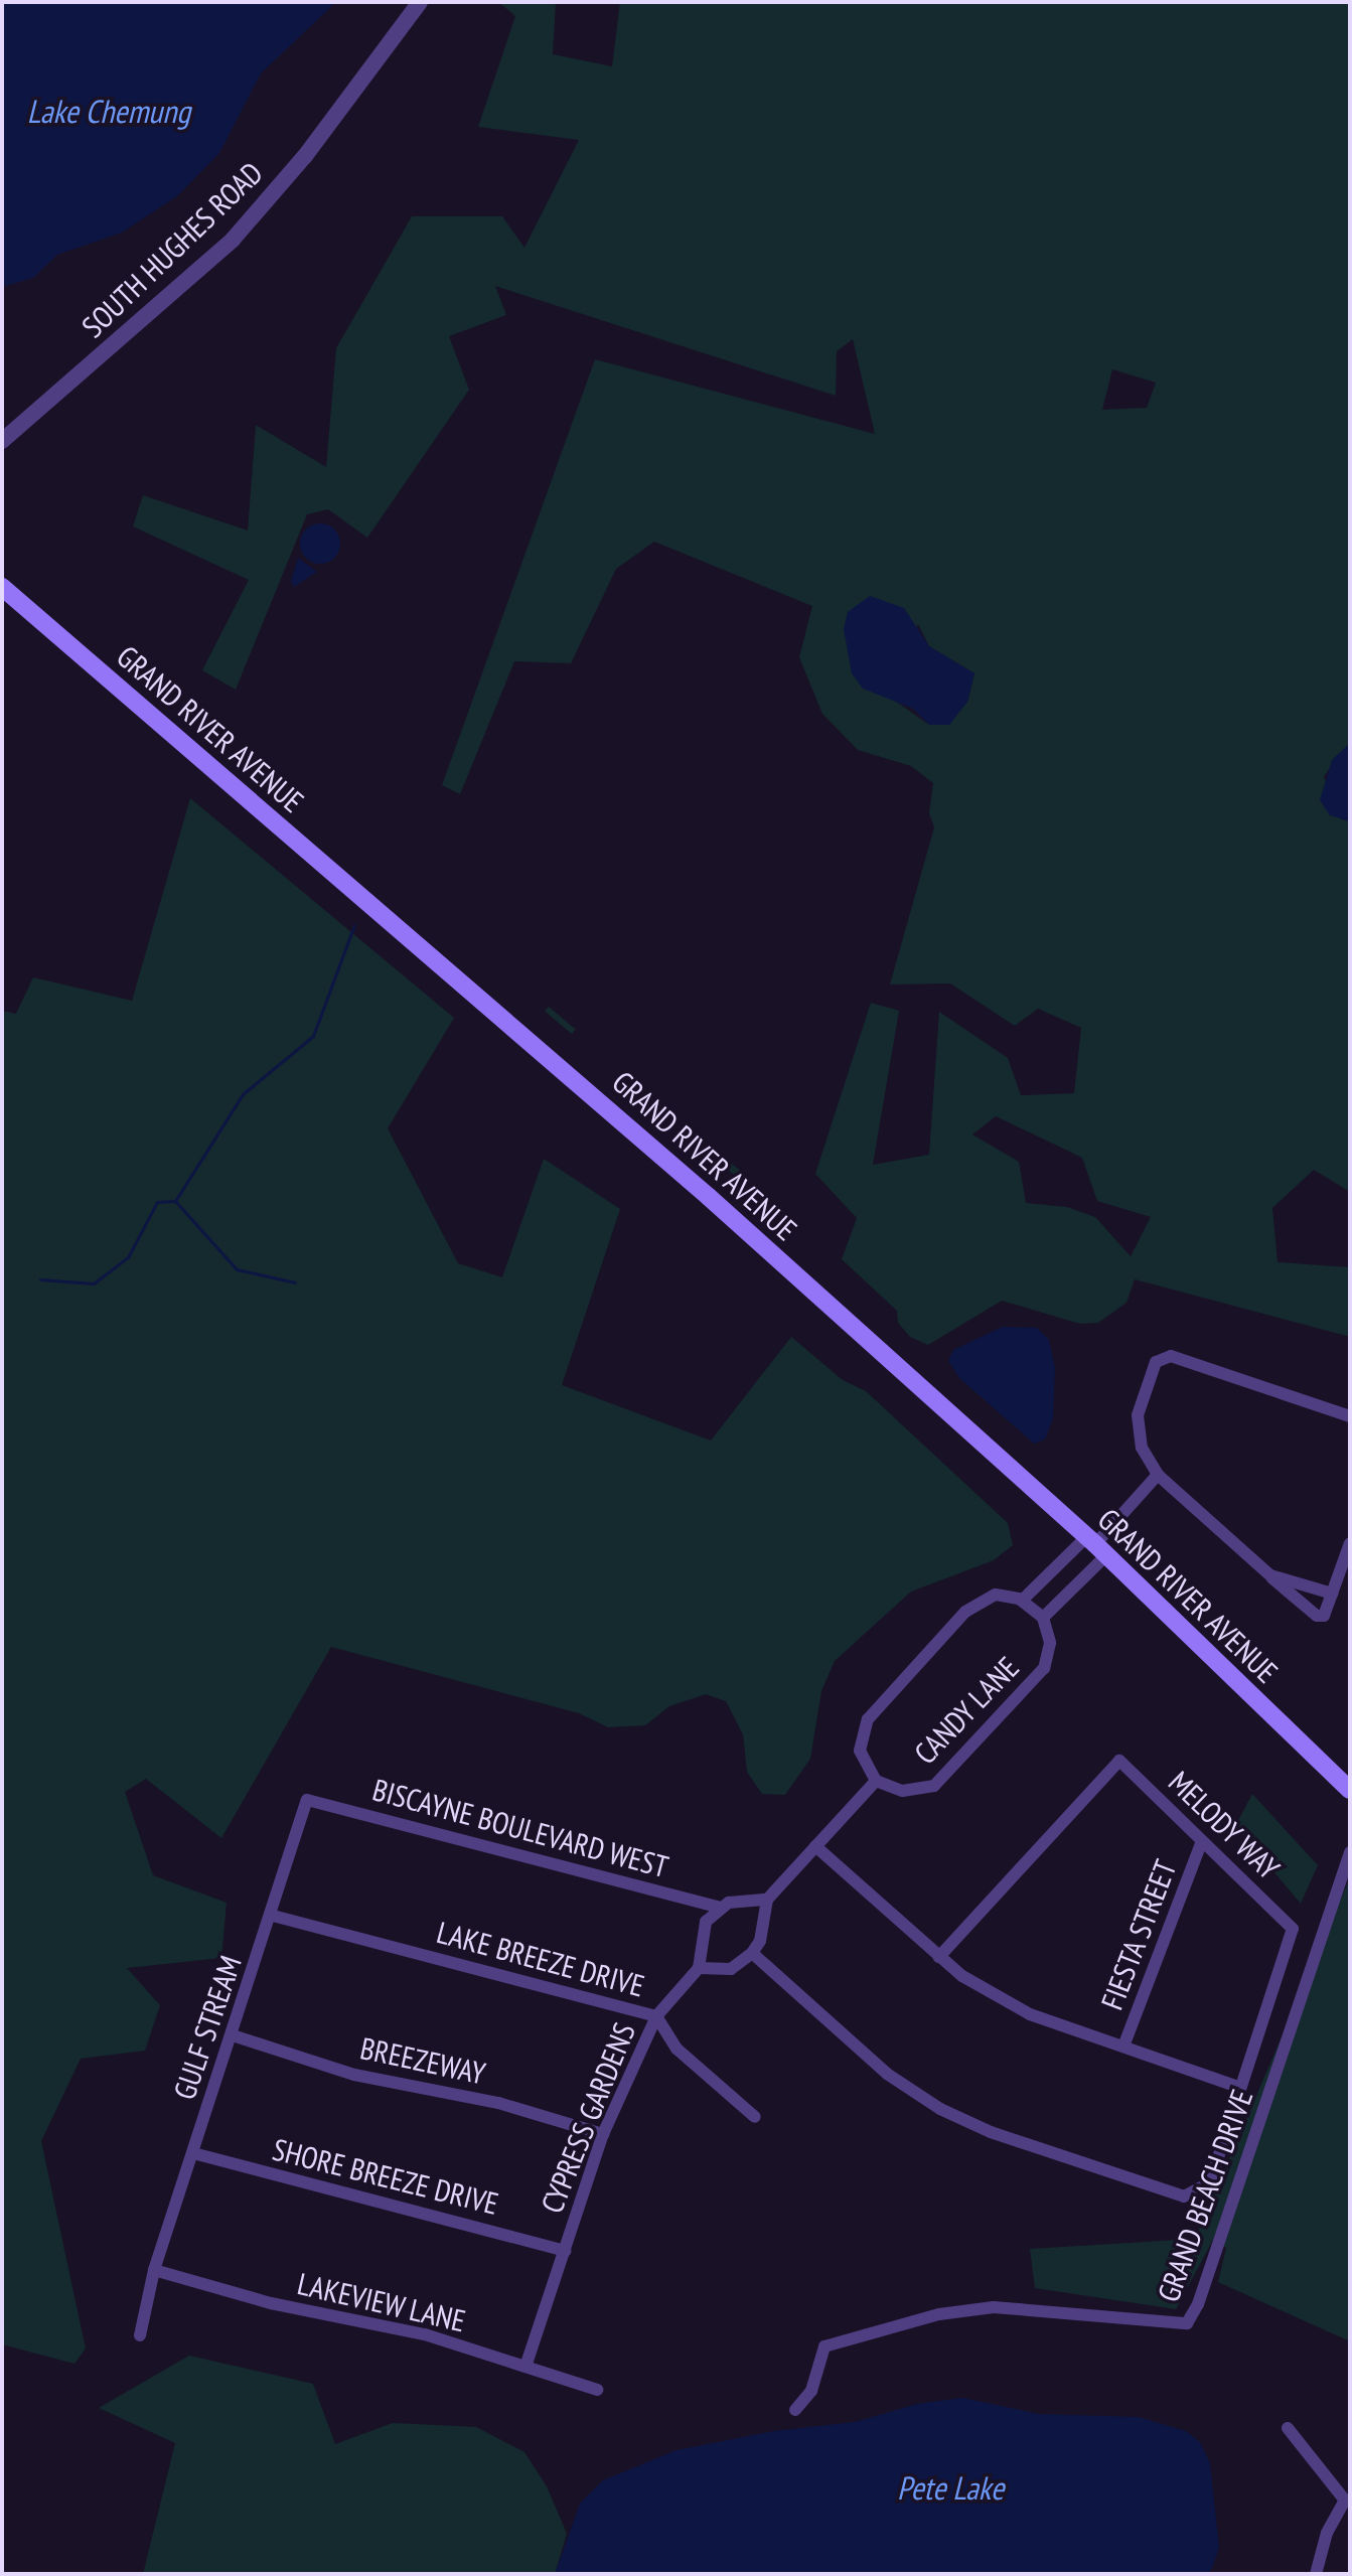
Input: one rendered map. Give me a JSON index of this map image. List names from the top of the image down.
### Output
{
  "streets": {
    "main road": ["GRAND RIVER AVENUE"],
    "street": [
      "SOUTH HUGHES ROAD",
      "CANDY LANE",
      "MELODY WAY",
      "BISCAYNE BOULEVARD WEST",
      "FIESTA STREET",
      "LAKE BREEZE DRIVE",
      "GULF STREAM",
      "BREEZEWAY",
      "CYPRESS GARDENS",
      "SHORE BREEZE DRIVE",
      "GRAND BEACH DRIVE",
      "LAKEVIEW LANE"
    ]
  },
  "crossings": [
    ["MELODY WAY", "FIESTA STREET"],
    ["BISCAYNE BOULEVARD WEST", "GULF STREAM"],
    ["LAKE BREEZE DRIVE", "GULF STREAM"],
    ["LAKE BREEZE DRIVE", "CYPRESS GARDENS"],
    ["GULF STREAM", "BREEZEWAY"],
    ["GULF STREAM", "SHORE BREEZE DRIVE"],
    ["GULF STREAM", "LAKEVIEW LANE"],
    ["BREEZEWAY", "CYPRESS GARDENS"],
    ["CYPRESS GARDENS", "SHORE BREEZE DRIVE"],
    ["CYPRESS GARDENS", "LAKEVIEW LANE"]
  ],
  "water": ["Lake Chemung", "Pete Lake"]
}
